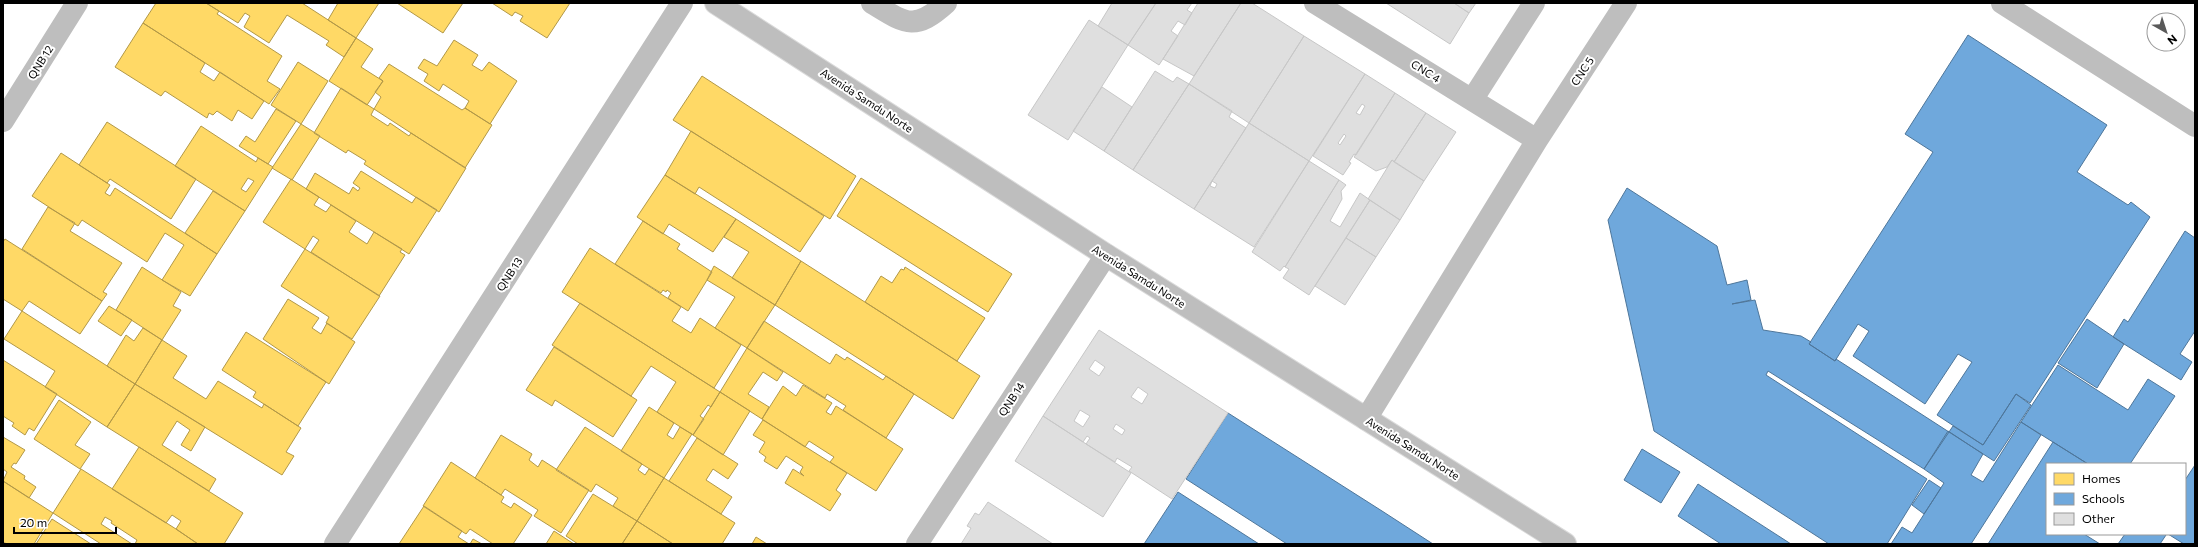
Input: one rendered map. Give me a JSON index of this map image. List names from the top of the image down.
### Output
{
  "streets": {
    "street": [
      "QNB 12",
      "CNC 4",
      "CNC 5",
      "Avenida Samdu Norte",
      "QNB 13",
      "QNB 14"
    ]
  },
  "crossings": [
    ["CNC 4", "CNC 5"],
    ["CNC 5", "Avenida Samdu Norte"],
    ["Avenida Samdu Norte", "QNB 14"]
  ],
  "legend": ["Homes", "Schools", "Other"],
  "scale_bar": "20 m",
  "north": "bottom right"
}
